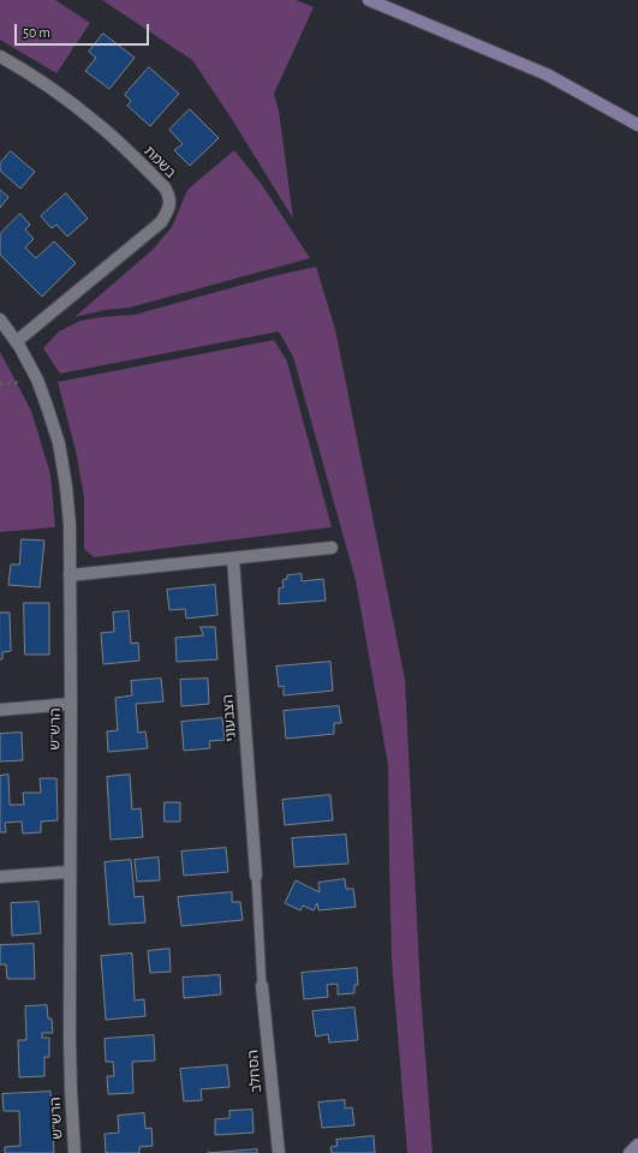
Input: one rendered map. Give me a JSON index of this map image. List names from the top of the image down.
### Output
{
  "streets": {
    "street": [
      "בשמת",
      "הצבעוני",
      "הרש''ש",
      "הסחלב"
    ]
  },
  "crossings": [
    ["בשמת", "הרש''ש"]
  ],
  "scale_bar": "50 m"
}
